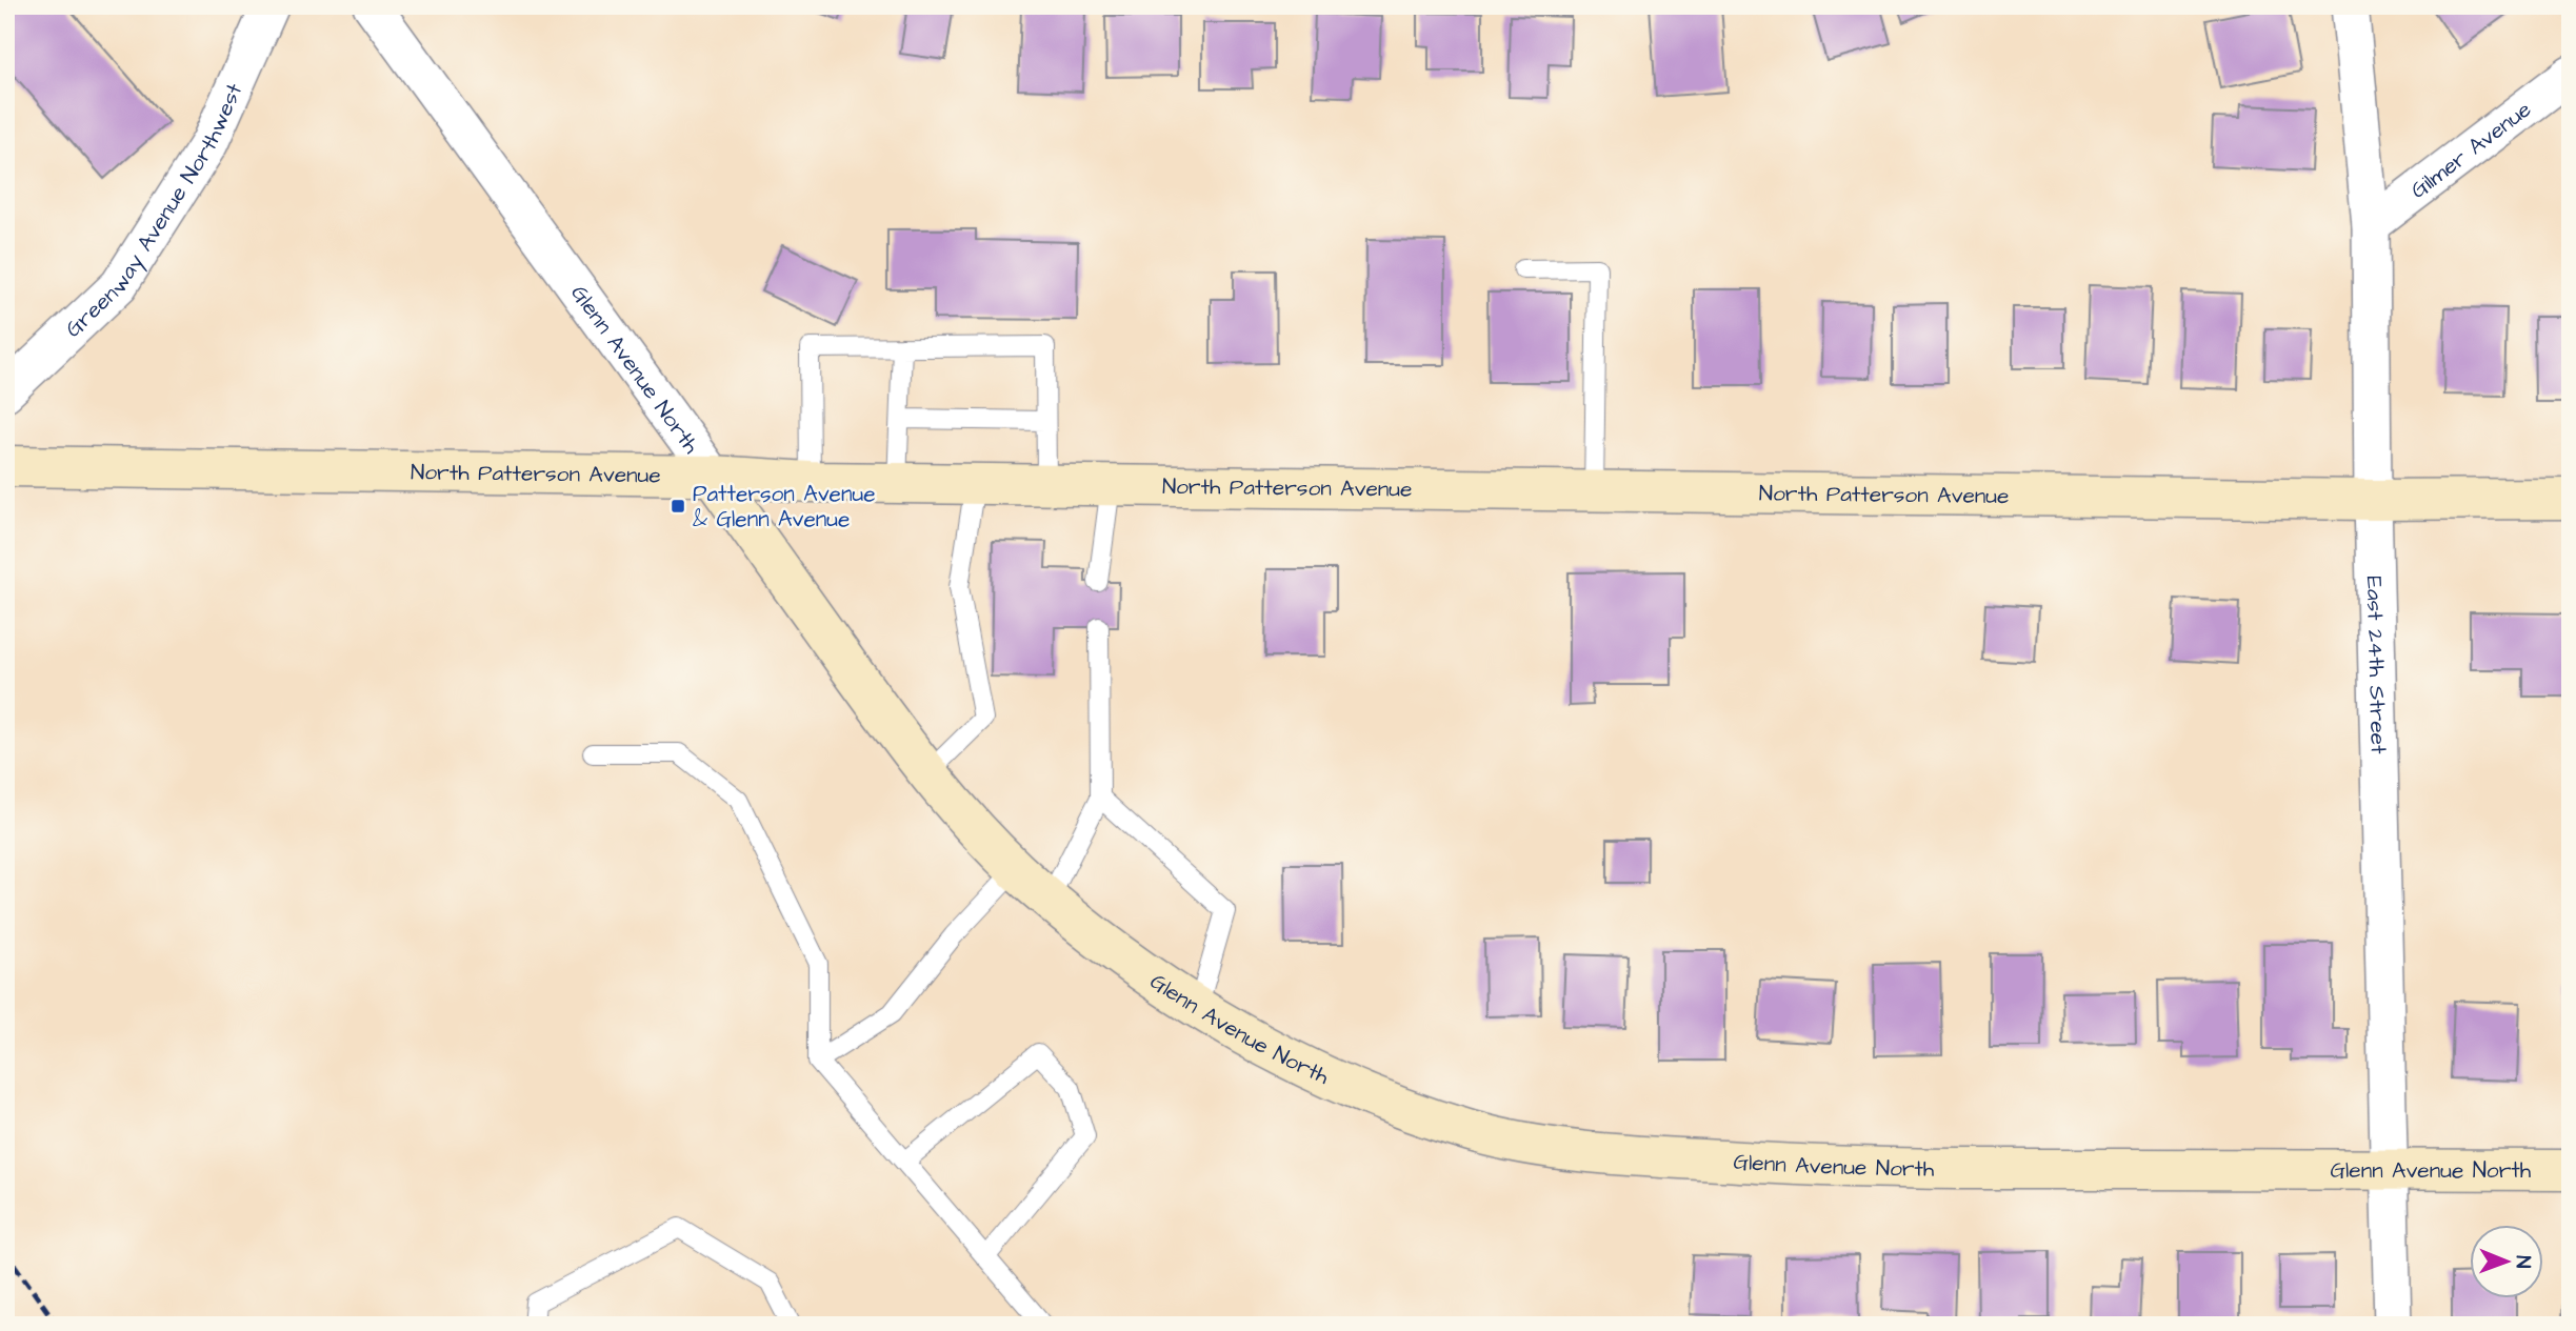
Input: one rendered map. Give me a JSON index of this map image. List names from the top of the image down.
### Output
{
  "streets": {
    "main road": ["Glenn Avenue North", "North Patterson Avenue"],
    "street": ["Gilmer Avenue", "Greenway Avenue Northwest", "East 24th Street"]
  },
  "crossings": [
    ["Gilmer Avenue", "East 24th Street"],
    ["Glenn Avenue North", "North Patterson Avenue"],
    ["Glenn Avenue North", "East 24th Street"],
    ["North Patterson Avenue", "East 24th Street"]
  ],
  "places": {
    "transit": ["Patterson Avenue & Glenn Avenue"]
  },
  "north": "right"
}
